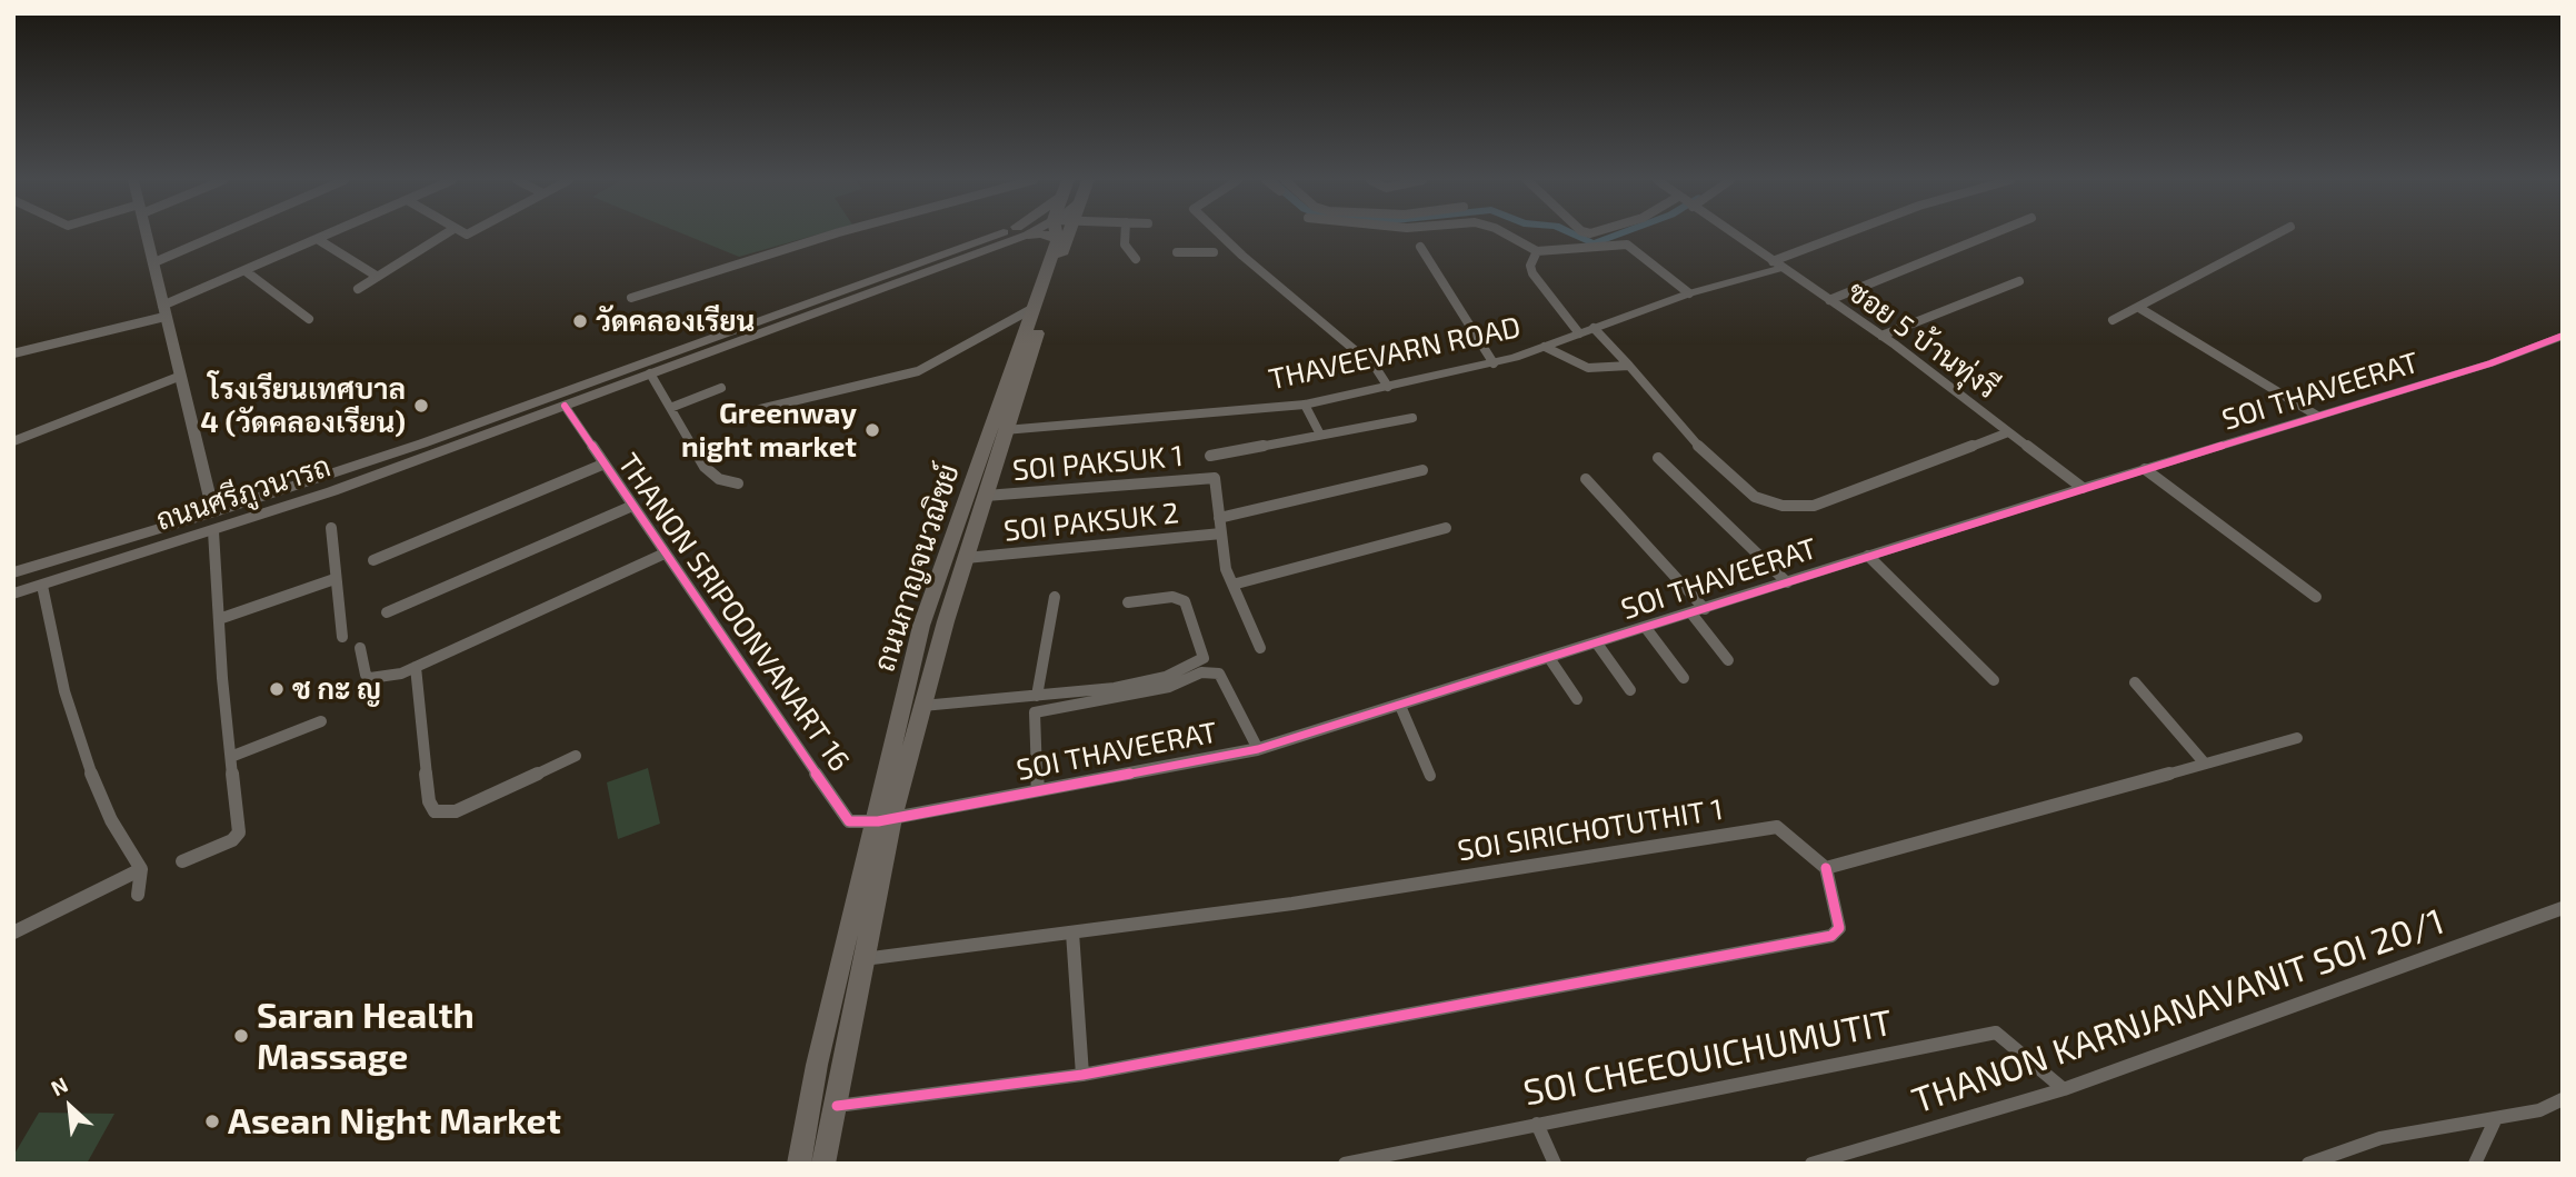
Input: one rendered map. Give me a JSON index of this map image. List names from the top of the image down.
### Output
{
  "streets": {
    "main road": ["ถนนศรีภูวนารถ", "ถนนกาญจนวณิชย์"],
    "street": [
      "ซอย 5 บ้านทุ่งรี",
      "THAVEEVARN ROAD",
      "SOI THAVEERAT",
      "SOI PAKSUK 1",
      "SOI PAKSUK 2",
      "THANON SRIPOONVANART 16",
      "SOI SIRICHOTUTHIT 1",
      "THANON KARNJANAVANIT SOI 20/1",
      "SOI CHEEOUICHUMUTIT"
    ]
  },
  "crossings": [
    ["ซอย 5 บ้านทุ่งรี", "THAVEEVARN ROAD"],
    ["ซอย 5 บ้านทุ่งรี", "SOI THAVEERAT"],
    ["THAVEEVARN ROAD", "ถนนกาญจนวณิชย์"],
    ["SOI THAVEERAT", "ถนนกาญจนวณิชย์"],
    ["SOI THAVEERAT", "THANON SRIPOONVANART 16"],
    ["SOI PAKSUK 1", "ถนนกาญจนวณิชย์"],
    ["ถนนศรีภูวนารถ", "THANON SRIPOONVANART 16"],
    ["SOI PAKSUK 2", "ถนนกาญจนวณิชย์"],
    ["ถนนกาญจนวณิชย์", "THANON SRIPOONVANART 16"],
    ["ถนนกาญจนวณิชย์", "SOI SIRICHOTUTHIT 1"],
    ["THANON KARNJANAVANIT SOI 20/1", "SOI CHEEOUICHUMUTIT"]
  ],
  "places": [
    "วัดคลองเรียน",
    "โรงเรียนเทศบาล 4 (วัดคลองเรียน)",
    "Greenway night market",
    "ช กะ ญ",
    "Saran Health Massage",
    "Asean Night Market"
  ],
  "north": "top left"
}
